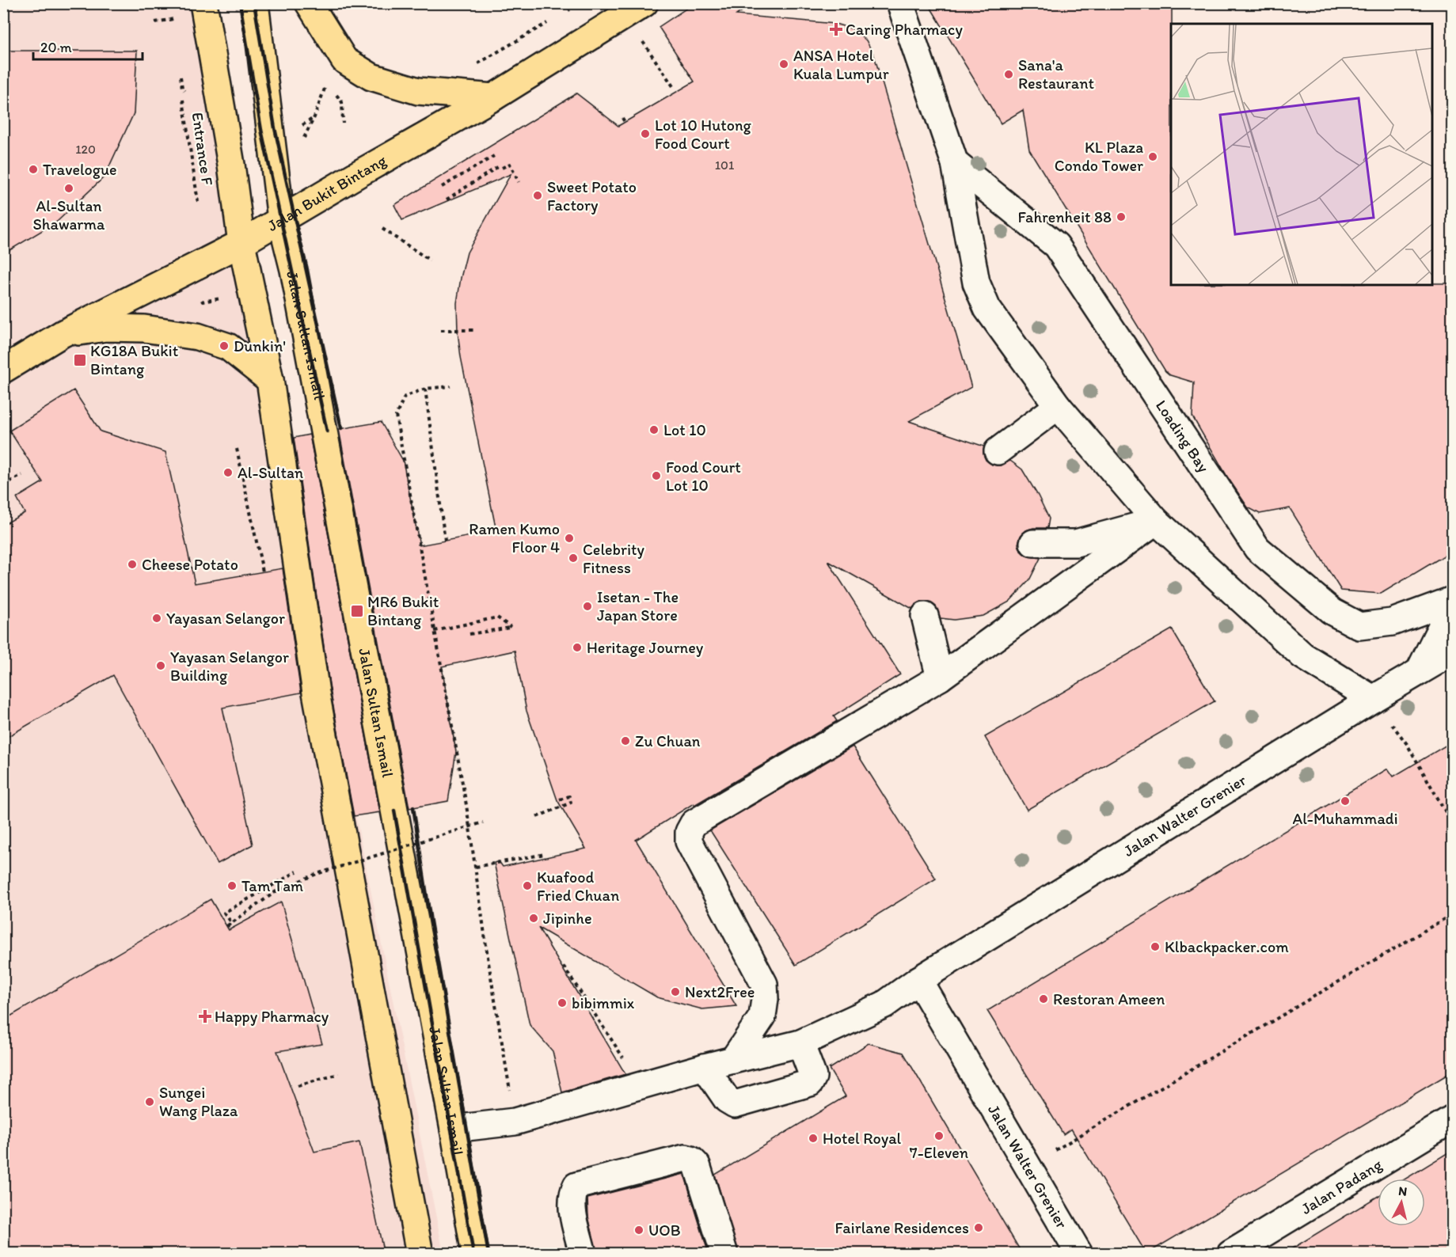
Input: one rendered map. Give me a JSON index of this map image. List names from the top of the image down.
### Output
{
  "streets": {
    "main road": ["Jalan Bukit Bintang", "Jalan Sultan Ismail"],
    "street": ["Loading Bay", "Jalan Walter Grenier", "Jalan Padang"],
    "path": ["Entrance F"]
  },
  "crossings": [
    ["Jalan Bukit Bintang", "Jalan Sultan Ismail"],
    ["Jalan Sultan Ismail", "Jalan Walter Grenier"]
  ],
  "places": {
    "health": ["Caring Pharmacy", "Happy Pharmacy"],
    "other": [
      "ANSA Hotel Kuala Lumpur",
      "Sana'a Restaurant",
      "Lot 10 Hutong Food Court",
      "KL Plaza Condo Tower",
      "Travelogue",
      "Al-Sultan Shawarma",
      "Sweet Potato Factory",
      "Fahrenheit 88",
      "Dunkin'",
      "Lot 10",
      "Al-Sultan",
      "Food Court Lot 10",
      "Ramen Kumo Floor 4",
      "Celebrity Fitness",
      "Cheese Potato",
      "Isetan - The Japan Store",
      "Yayasan Selangor",
      "Heritage Journey",
      "Yayasan Selangor Building",
      "Zu Chuan",
      "Al-Muhammadi",
      "Tam Tam",
      "Kuafood Fried Chuan",
      "Jipinhe",
      "Klbackpacker.com",
      "Next2Free",
      "Restoran Ameen",
      "bibimmix",
      "Sungei Wang Plaza",
      "7-Eleven",
      "Hotel Royal",
      "Fairlane Residences",
      "UOB"
    ],
    "transit": ["KG18A Bukit Bintang", "MR6 Bukit Bintang"]
  },
  "house_numbers": ["120", "101"],
  "scale_bar": "20 m",
  "north": "top"
}
